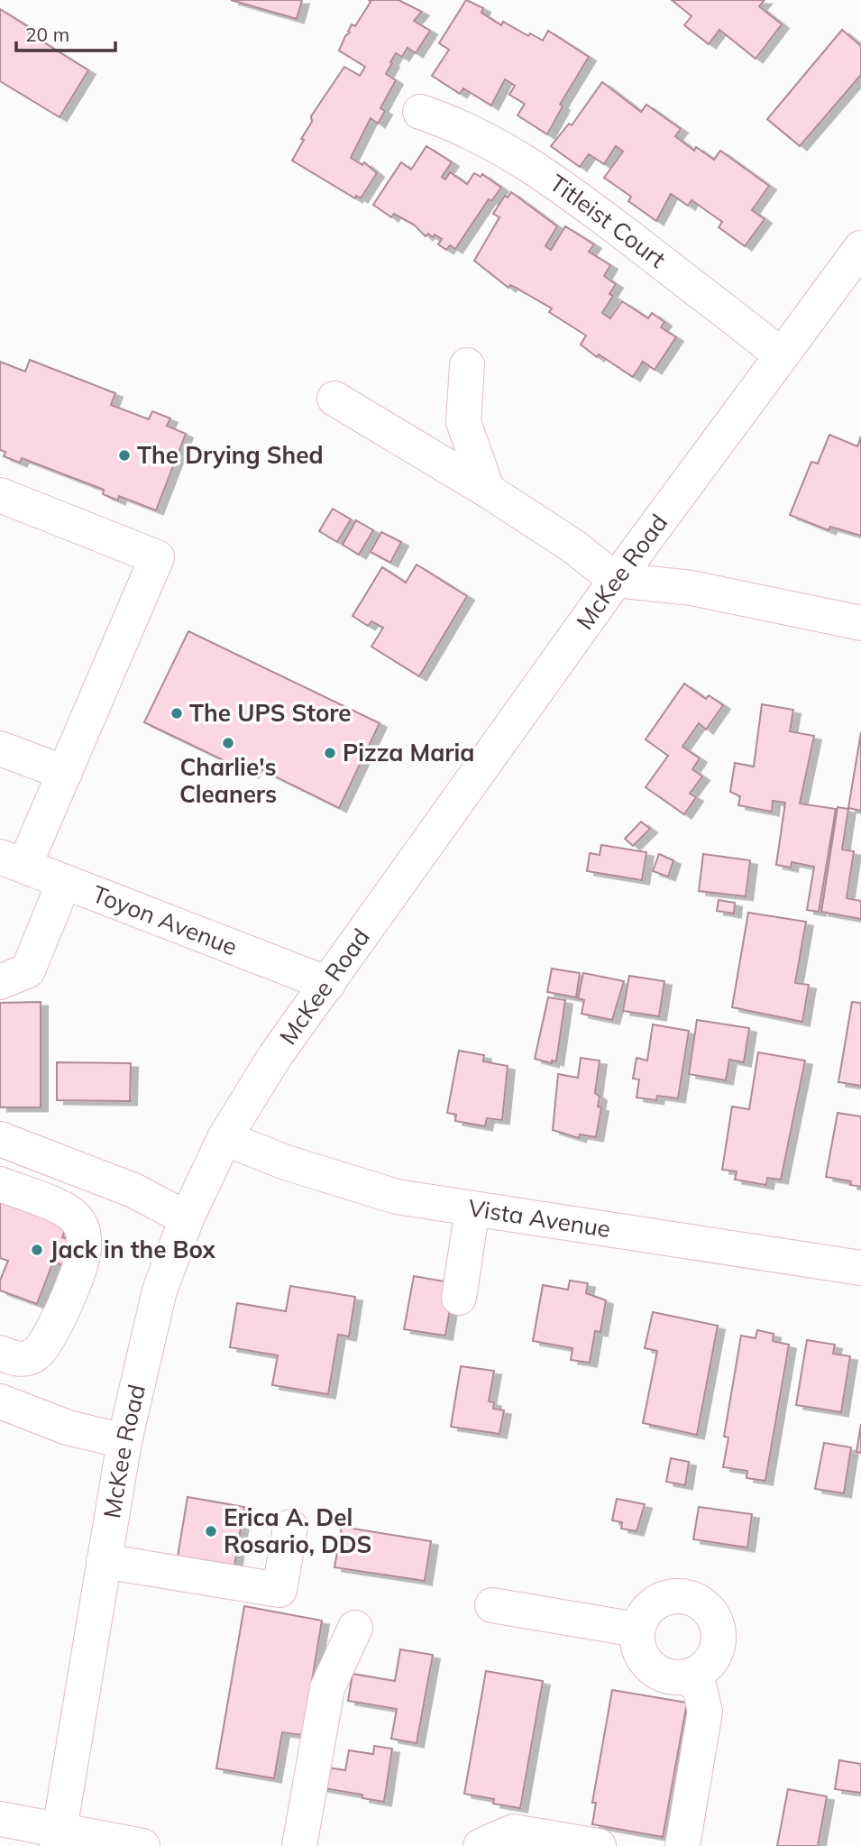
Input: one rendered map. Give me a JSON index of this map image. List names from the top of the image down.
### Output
{
  "streets": {
    "street": [
      "Titleist Court",
      "McKee Road",
      "Toyon Avenue",
      "Vista Avenue"
    ]
  },
  "crossings": [
    ["Titleist Court", "McKee Road"],
    ["McKee Road", "Toyon Avenue"],
    ["McKee Road", "Vista Avenue"]
  ],
  "places": [
    "The Drying Shed",
    "The UPS Store",
    "Charlie's Cleaners",
    "Pizza Maria",
    "Jack in the Box",
    "Erica A. Del Rosario, DDS"
  ],
  "scale_bar": "20 m"
}
